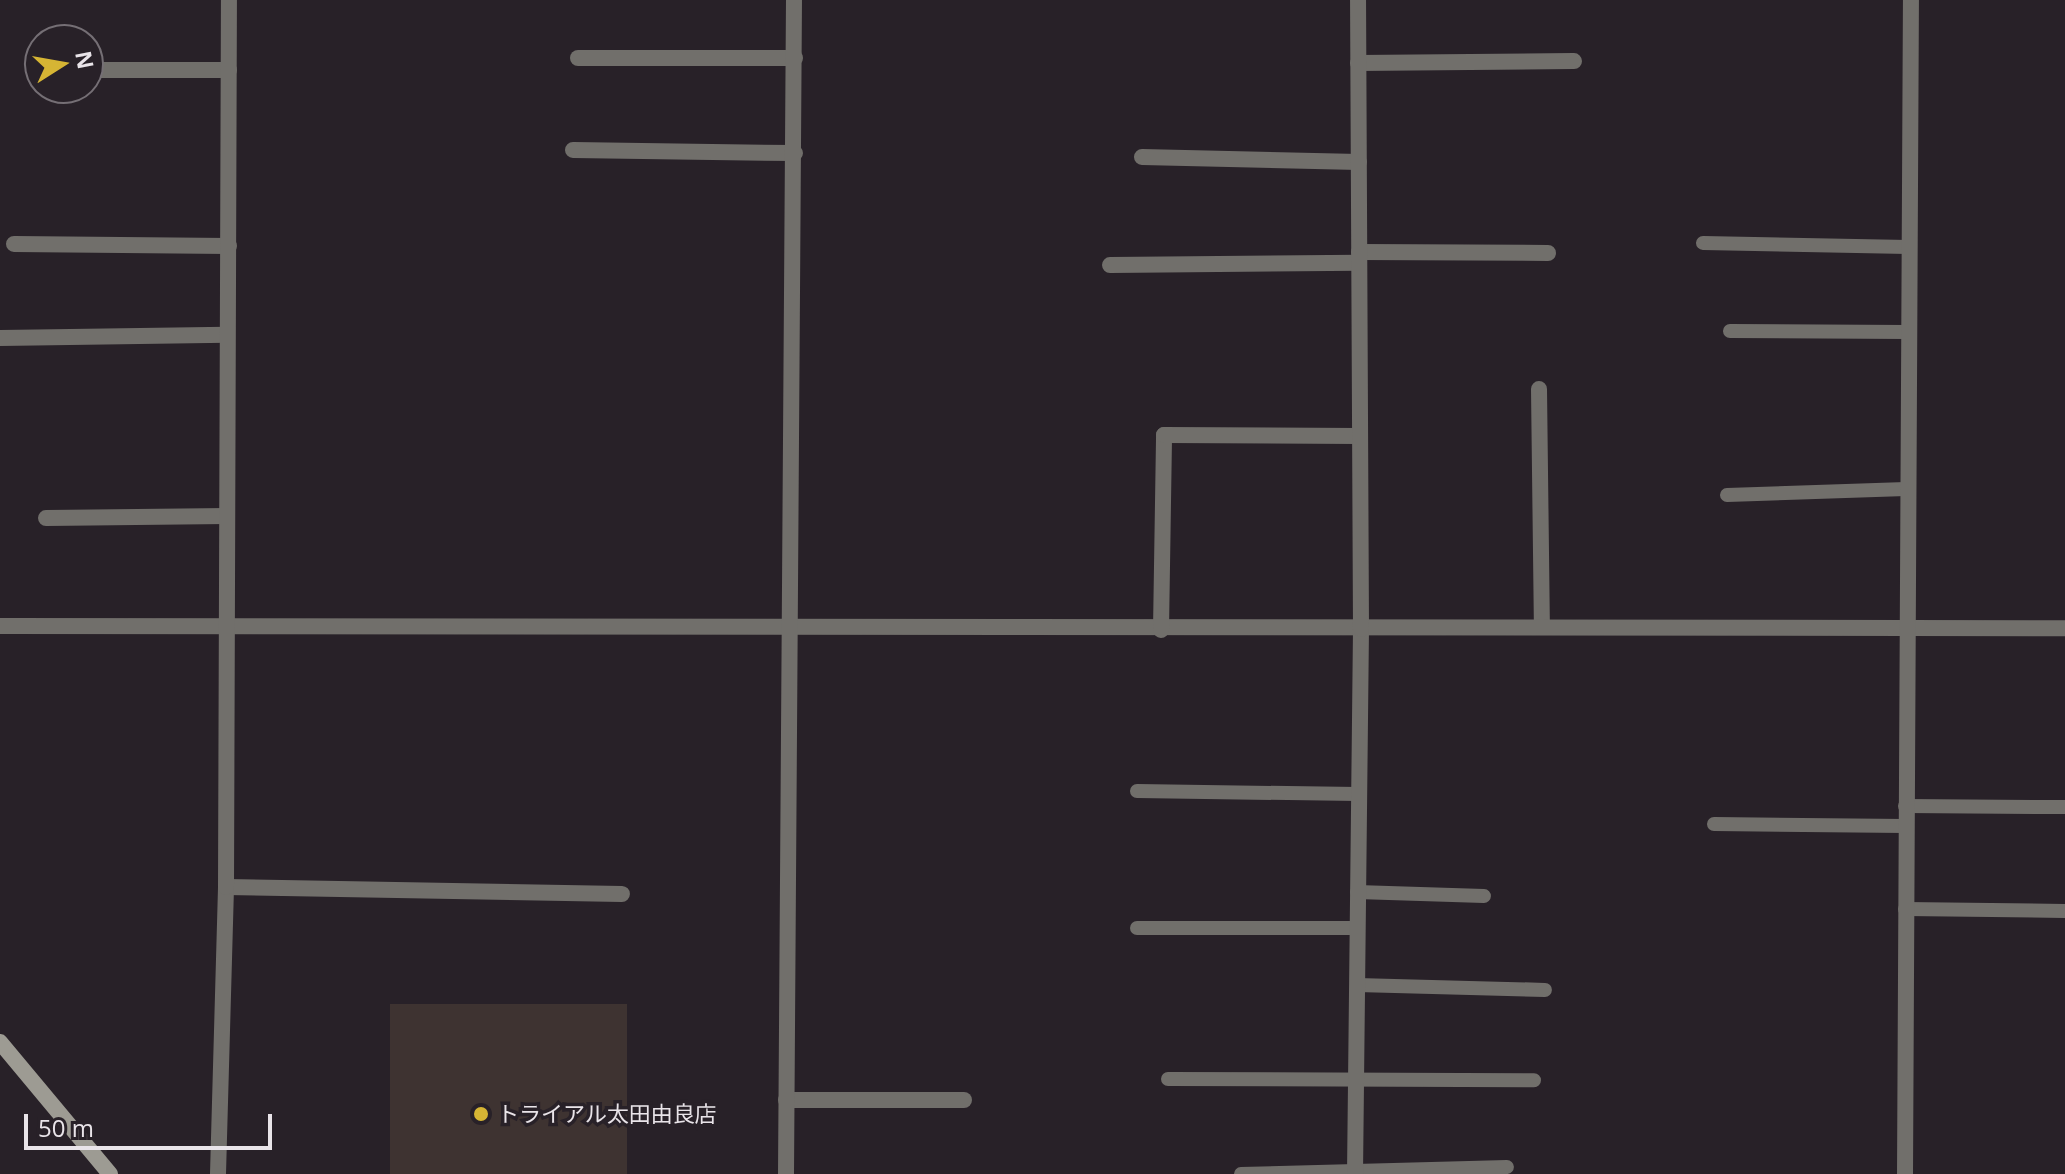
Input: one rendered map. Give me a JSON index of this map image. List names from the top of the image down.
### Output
{
  "places": ["トライアル太田由良店"],
  "scale_bar": "50 m",
  "north": "right"
}
